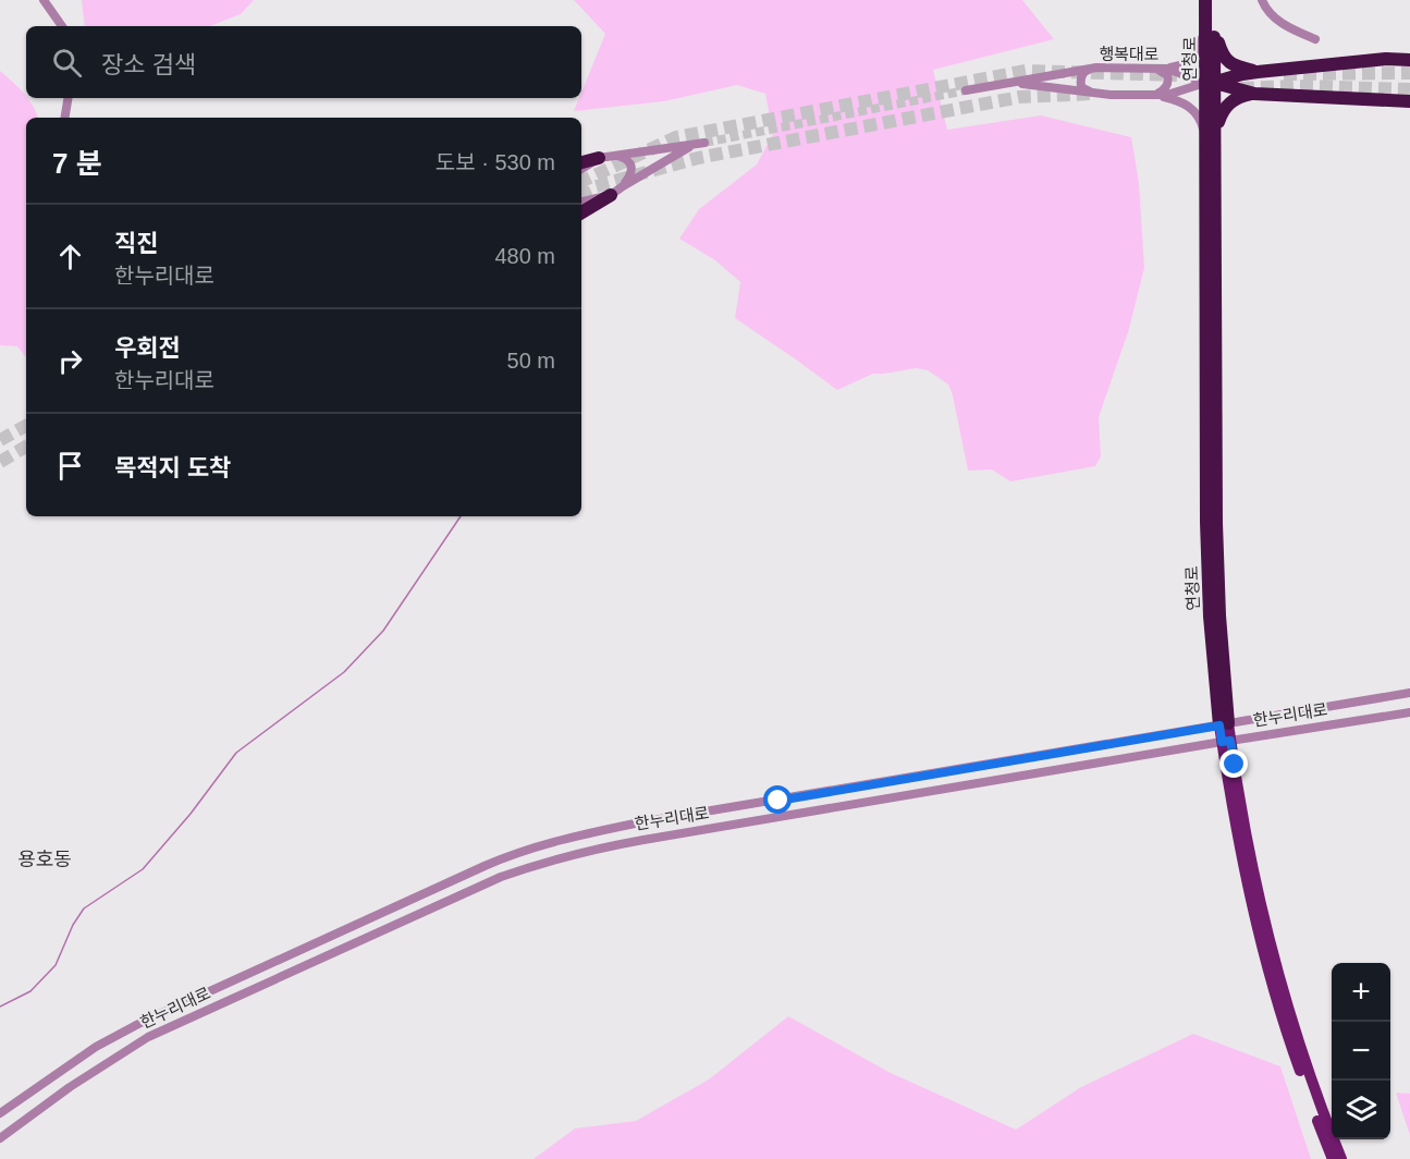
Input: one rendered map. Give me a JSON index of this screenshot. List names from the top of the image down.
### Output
{
  "streets": {
    "highway": ["연청로"],
    "street": ["행복대로", "한누리대로"]
  },
  "crossings": [
    ["행복대로", "연청로"],
    ["연청로", "한누리대로"]
  ],
  "districts": ["용호동"],
  "page": {
    "search": "장소 검색",
    "heading": ["7 분", "도보 · 530 m"],
    "list": [
      ["직진", "한누리대로", "480 m"],
      ["우회전", "한누리대로", "50 m"],
      "목적지 도착"
    ],
    "map_buttons": ["+", "−"]
  }
}
